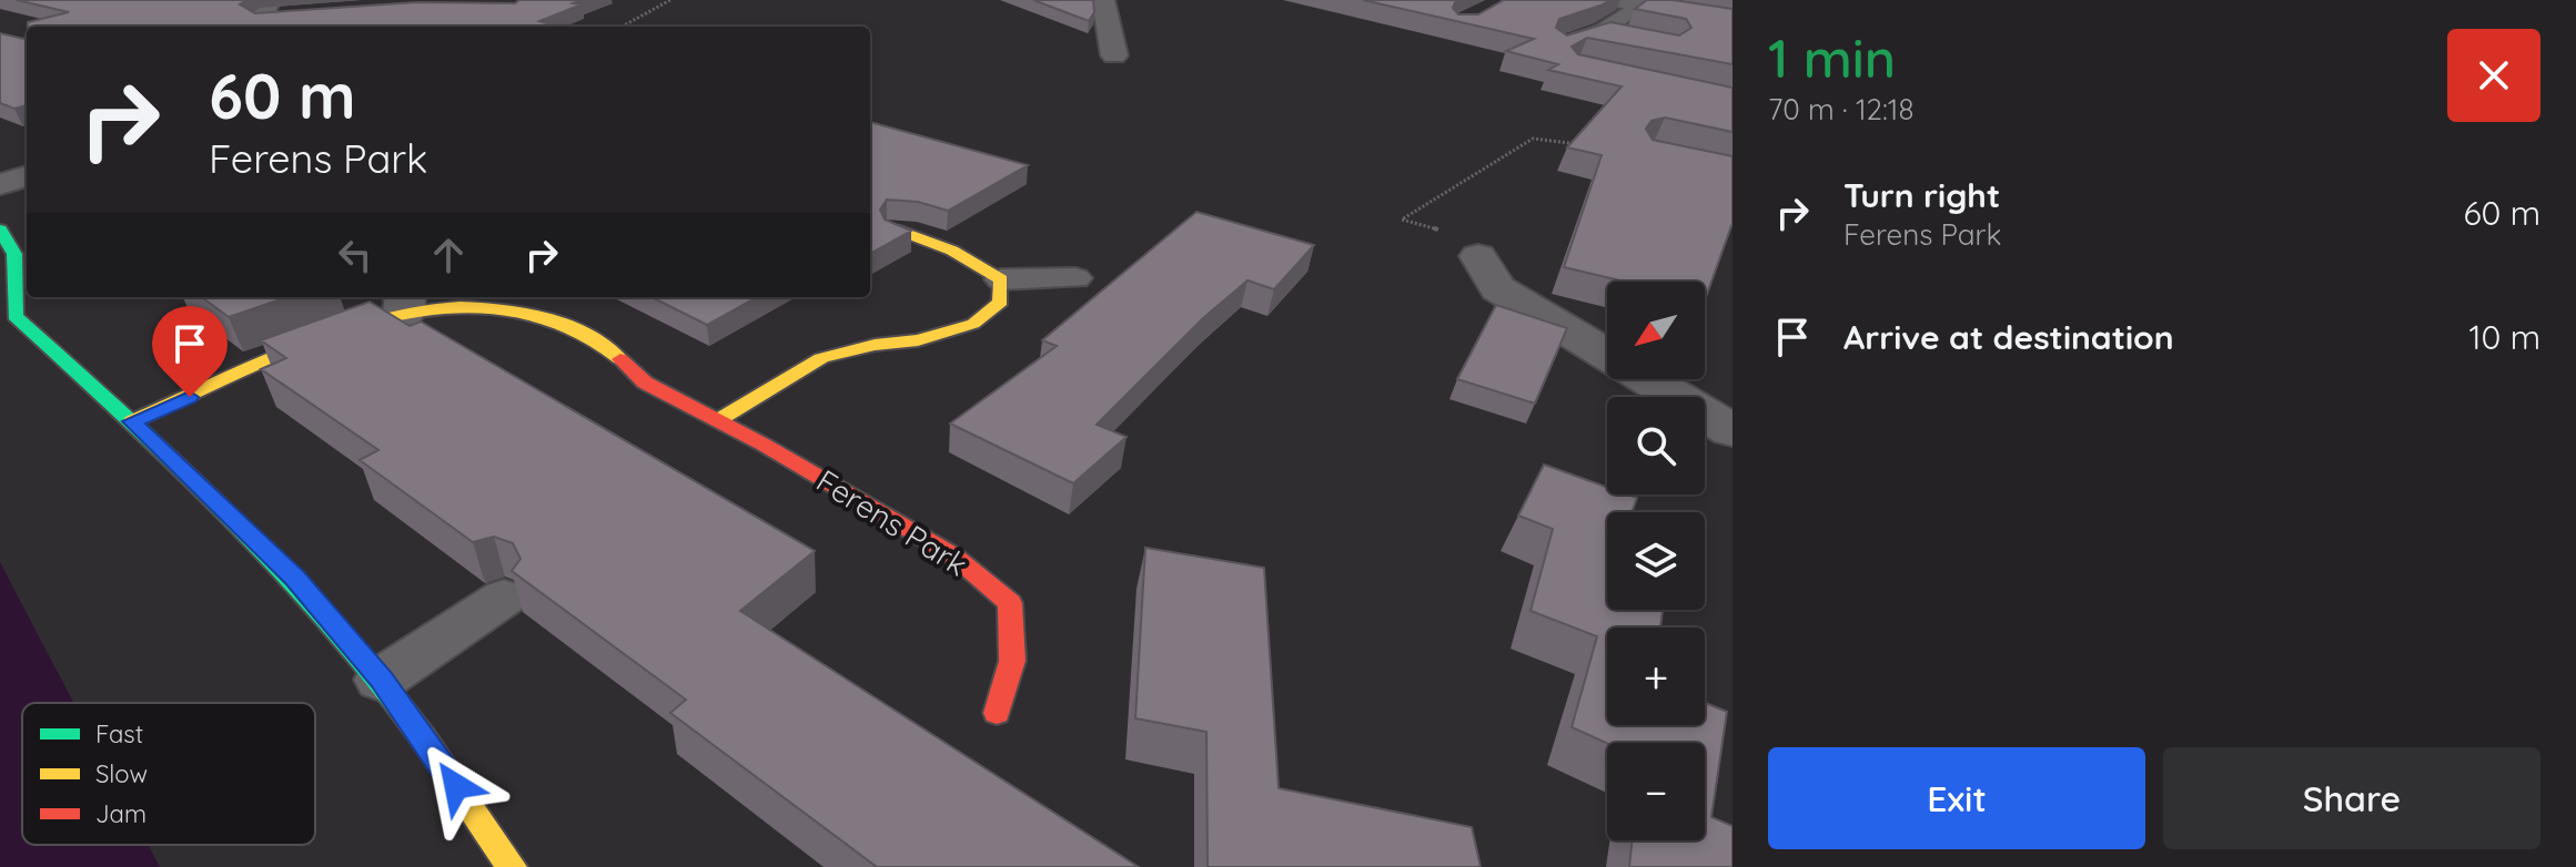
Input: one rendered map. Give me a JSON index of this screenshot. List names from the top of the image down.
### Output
{
  "streets": {
    "street": ["Ferens Park"]
  },
  "legend": ["Fast", "Slow", "Jam"],
  "north": "bottom left",
  "page": {
    "heading": ["1 min", "70 m · 12:18"],
    "turn": ["60 m", "Ferens Park"],
    "list": [
      {
        "name": "Turn right",
        "note": "Ferens Park",
        "value": "60 m"
      },
      {
        "name": "Arrive at destination",
        "value": "10 m"
      }
    ],
    "map_buttons": ["+", "−"],
    "buttons": ["Exit", "Share"]
  }
}
